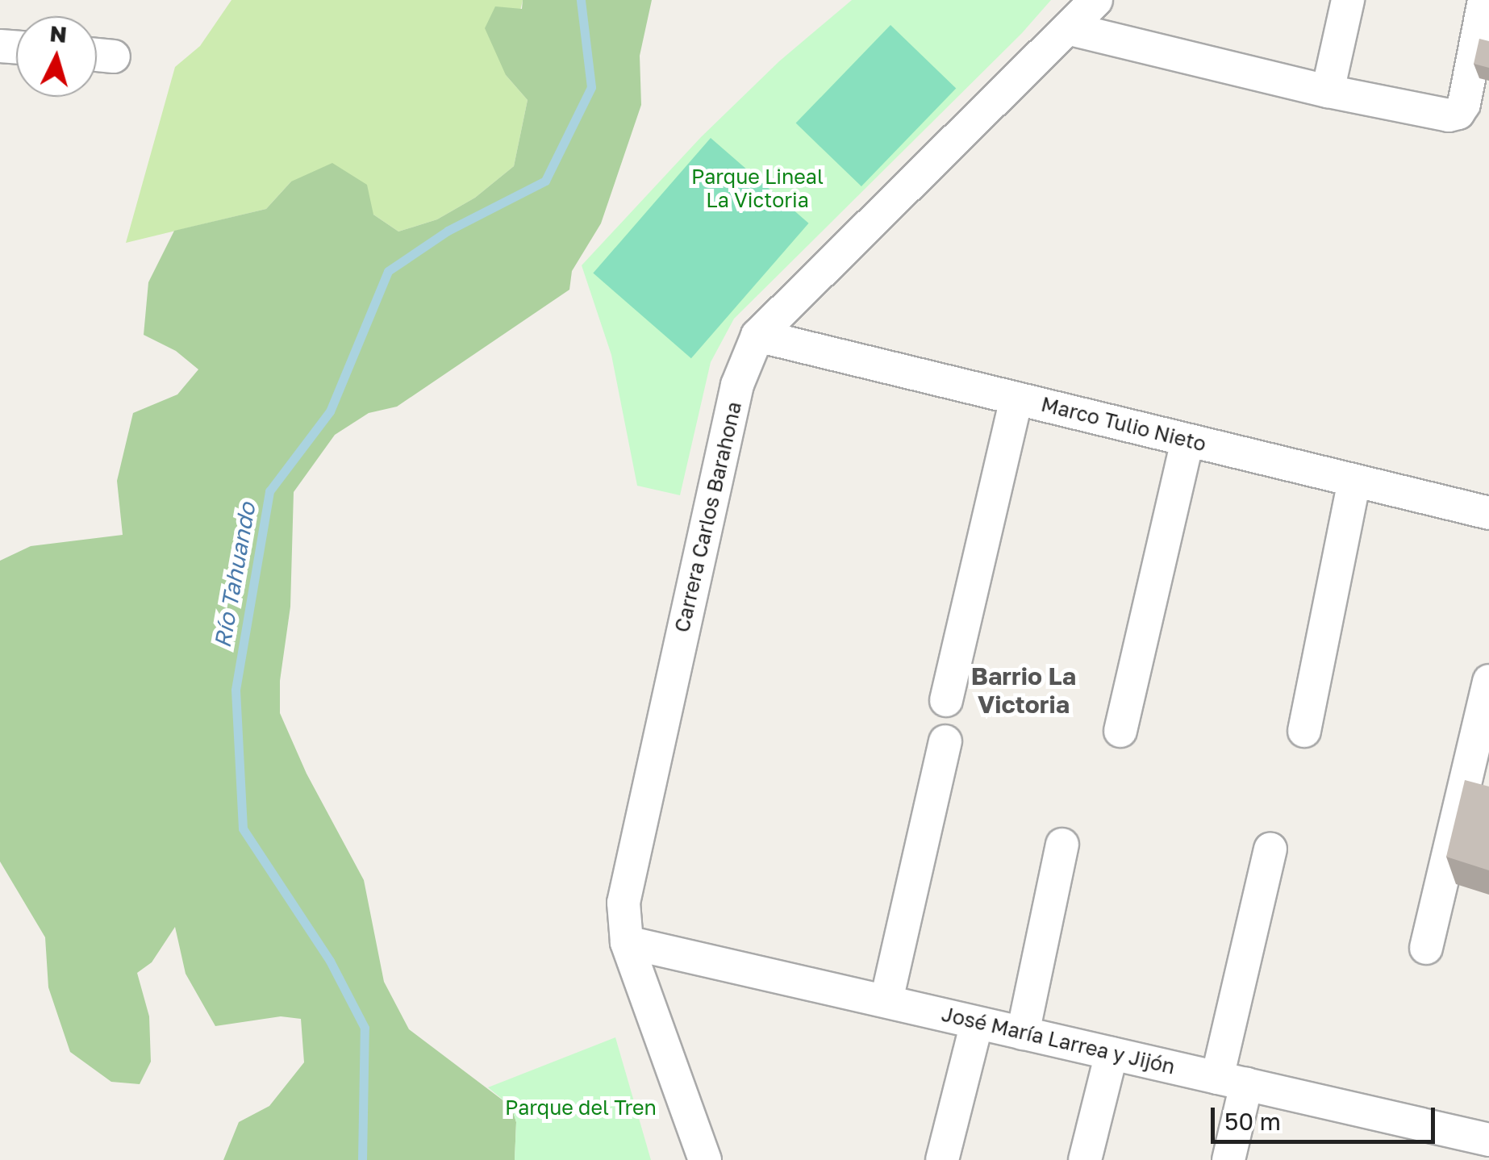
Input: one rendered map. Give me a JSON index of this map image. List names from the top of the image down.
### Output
{
  "streets": {
    "street": ["Marco Tulio Nieto", "Carrera Carlos Barahona", "José María Larrea y Jijón"]
  },
  "crossings": [
    ["Marco Tulio Nieto", "Carrera Carlos Barahona"],
    ["Carrera Carlos Barahona", "José María Larrea y Jijón"]
  ],
  "districts": ["Barrio La Victoria"],
  "water": ["Río Tahuando"],
  "parks": ["Parque Lineal La Victoria", "Parque del Tren"],
  "scale_bar": "50 m",
  "north": "top"
}
